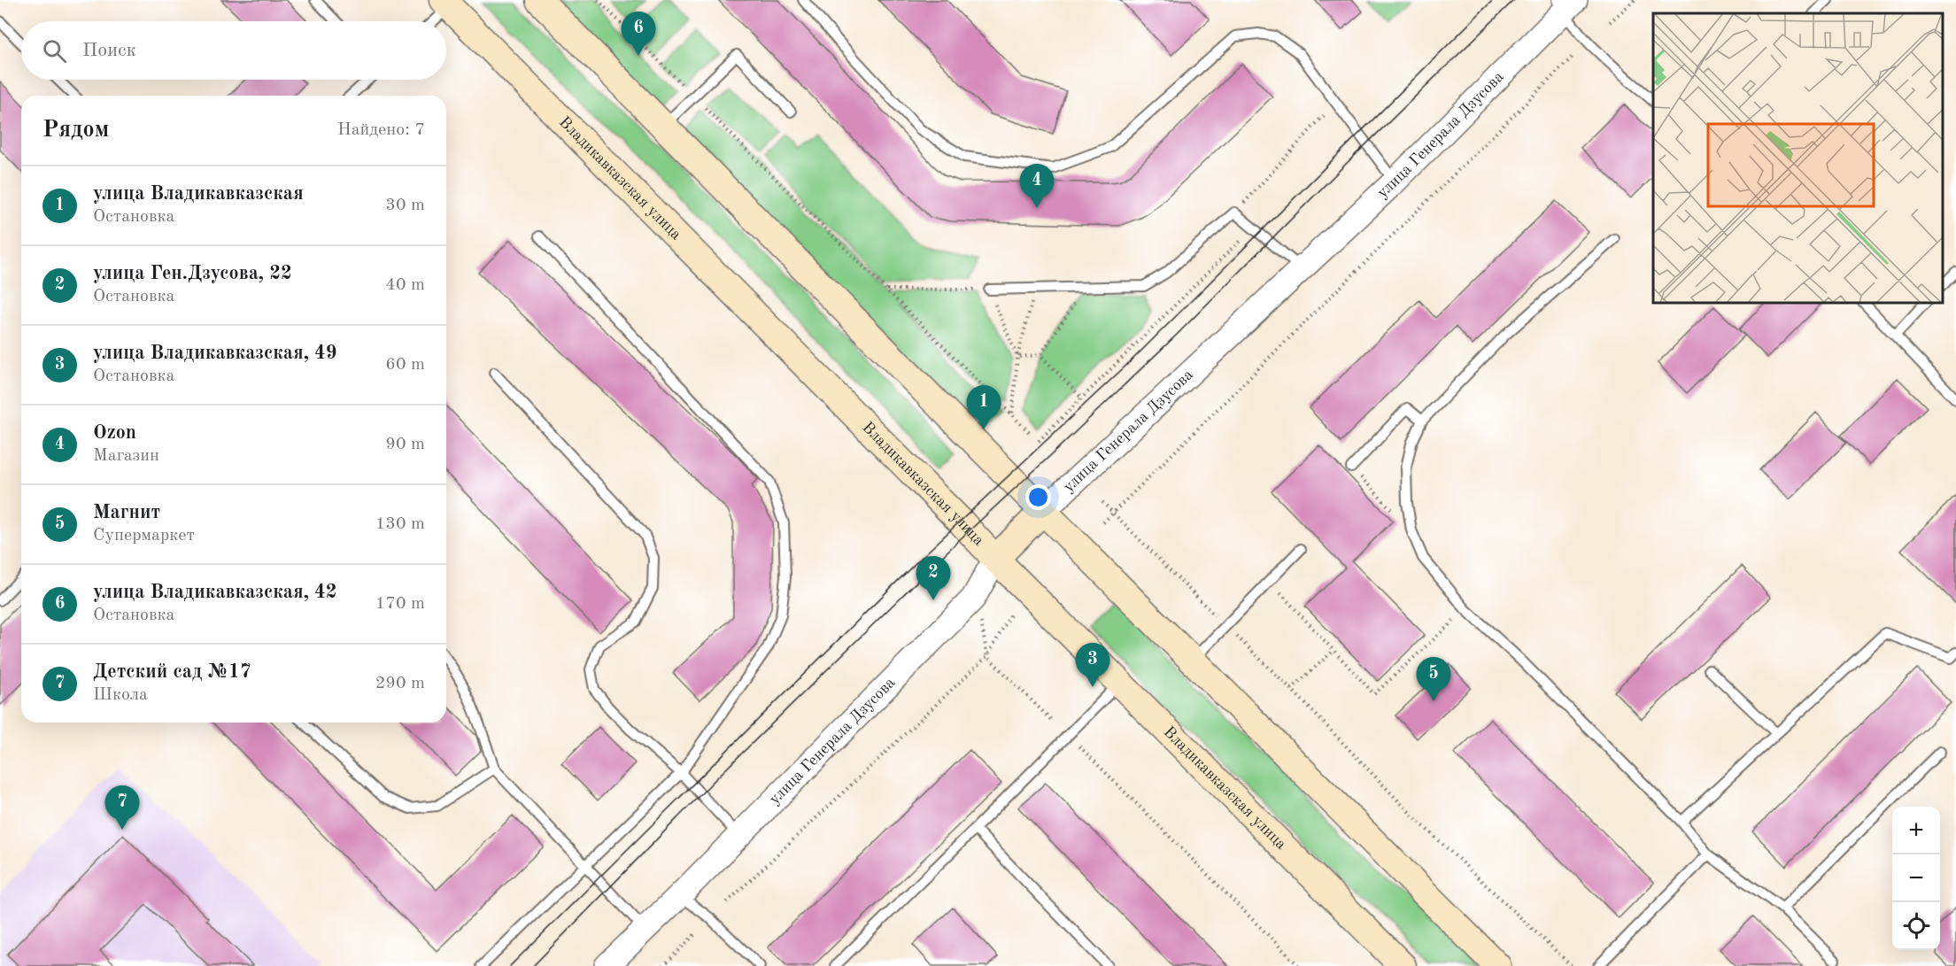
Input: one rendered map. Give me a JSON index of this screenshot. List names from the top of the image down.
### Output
{
  "streets": {
    "main road": ["улица Генерала Дзусова", "Владикавказская улица"]
  },
  "crossings": [
    ["улица Генерала Дзусова", "Владикавказская улица"]
  ],
  "page": {
    "pins": [
      "6",
      "4",
      "1",
      "2",
      "3",
      "5",
      "7"
    ],
    "search": "Поиск",
    "heading": ["Рядом", "Найдено: 7"],
    "list": [
      {
        "mark": "1",
        "name": "улица Владикавказская",
        "note": "Остановка",
        "value": "30 m"
      },
      {
        "mark": "2",
        "name": "улица Ген.Дзусова, 22",
        "note": "Остановка",
        "value": "40 m"
      },
      {
        "mark": "3",
        "name": "улица Владикавказская, 49",
        "note": "Остановка",
        "value": "60 m"
      },
      {
        "mark": "4",
        "name": "Ozon",
        "note": "Магазин",
        "value": "90 m"
      },
      {
        "mark": "5",
        "name": "Магнит",
        "note": "Супермаркет",
        "value": "130 m"
      },
      {
        "mark": "6",
        "name": "улица Владикавказская, 42",
        "note": "Остановка",
        "value": "170 m"
      },
      {
        "mark": "7",
        "name": "Детский сад №17",
        "note": "Школа",
        "value": "290 m"
      }
    ],
    "map_buttons": ["+", "−"]
  }
}
